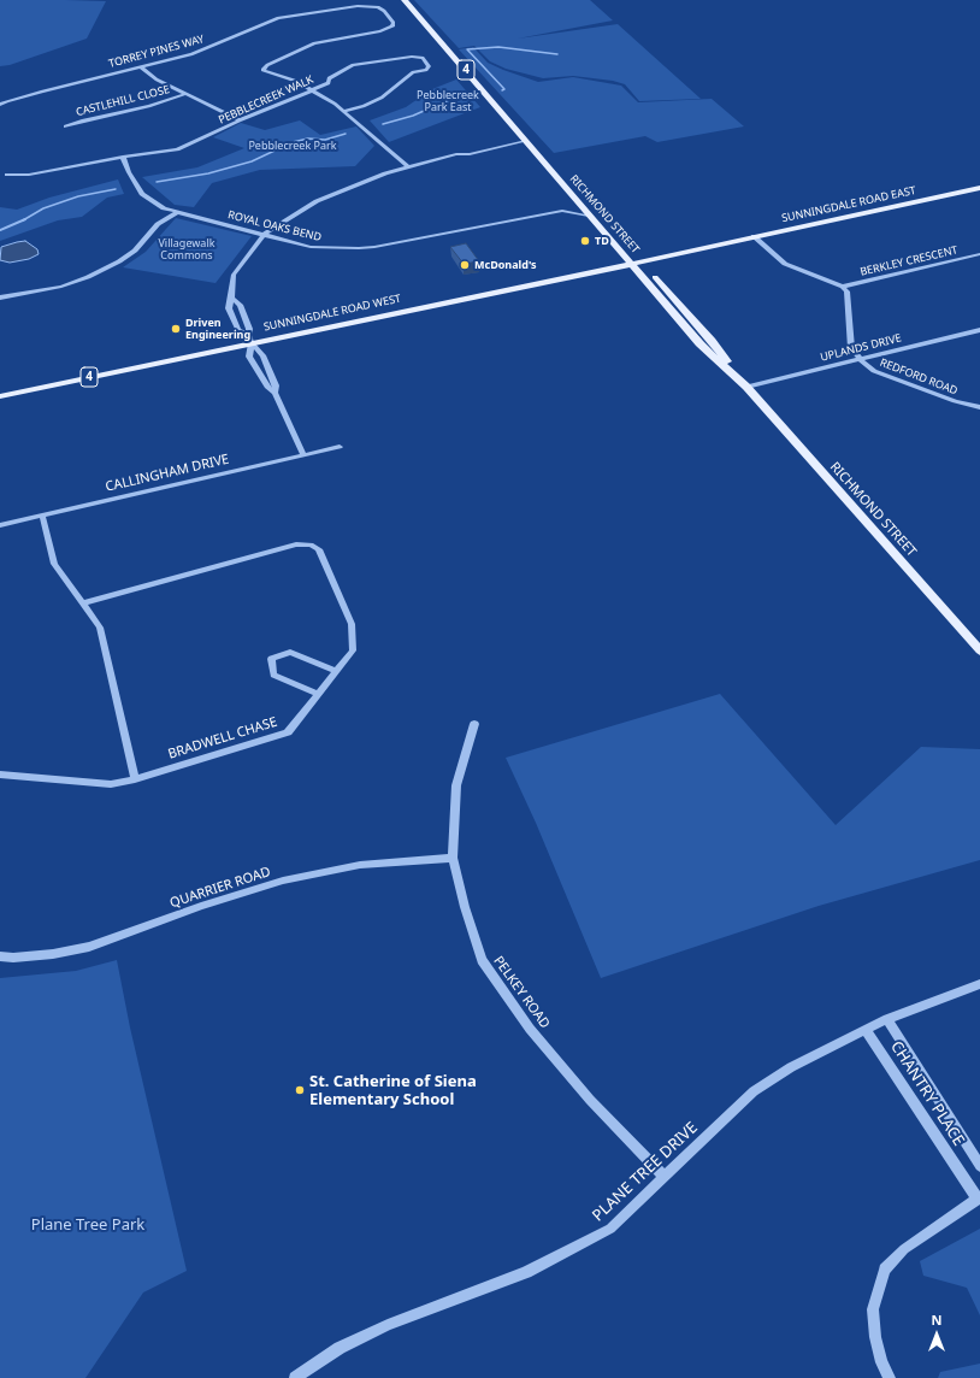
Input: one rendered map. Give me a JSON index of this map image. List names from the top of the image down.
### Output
{
  "streets": {
    "main road": [
      "4",
      "SUNNINGDALE ROAD EAST",
      "RICHMOND STREET",
      "SUNNINGDALE ROAD WEST"
    ],
    "street": [
      "TORREY PINES WAY",
      "PEBBLECREEK WALK",
      "CASTLEHILL CLOSE",
      "ROYAL OAKS BEND",
      "BERKLEY CRESCENT",
      "UPLANDS DRIVE",
      "REDFORD ROAD",
      "CALLINGHAM DRIVE",
      "BRADWELL CHASE",
      "QUARRIER ROAD",
      "PELKEY ROAD",
      "CHANTRY PLACE",
      "PLANE TREE DRIVE"
    ]
  },
  "crossings": [
    ["TORREY PINES WAY", "PEBBLECREEK WALK"],
    ["PEBBLECREEK WALK", "ROYAL OAKS BEND"],
    ["SUNNINGDALE ROAD EAST", "RICHMOND STREET"],
    ["SUNNINGDALE ROAD EAST", "SUNNINGDALE ROAD WEST"],
    ["RICHMOND STREET", "ROYAL OAKS BEND"],
    ["RICHMOND STREET", "SUNNINGDALE ROAD WEST"],
    ["RICHMOND STREET", "UPLANDS DRIVE"],
    ["BERKLEY CRESCENT", "REDFORD ROAD"],
    ["UPLANDS DRIVE", "REDFORD ROAD"],
    ["QUARRIER ROAD", "PELKEY ROAD"],
    ["PELKEY ROAD", "PLANE TREE DRIVE"],
    ["CHANTRY PLACE", "PLANE TREE DRIVE"]
  ],
  "parks": [
    "Pebblecreek Park East",
    "Pebblecreek Park",
    "Villagewalk Commons",
    "Plane Tree Park"
  ],
  "places": [
    "TD",
    "McDonald's",
    "Driven Engineering",
    "St. Catherine of Siena Elementary School"
  ],
  "north": "top"
}
